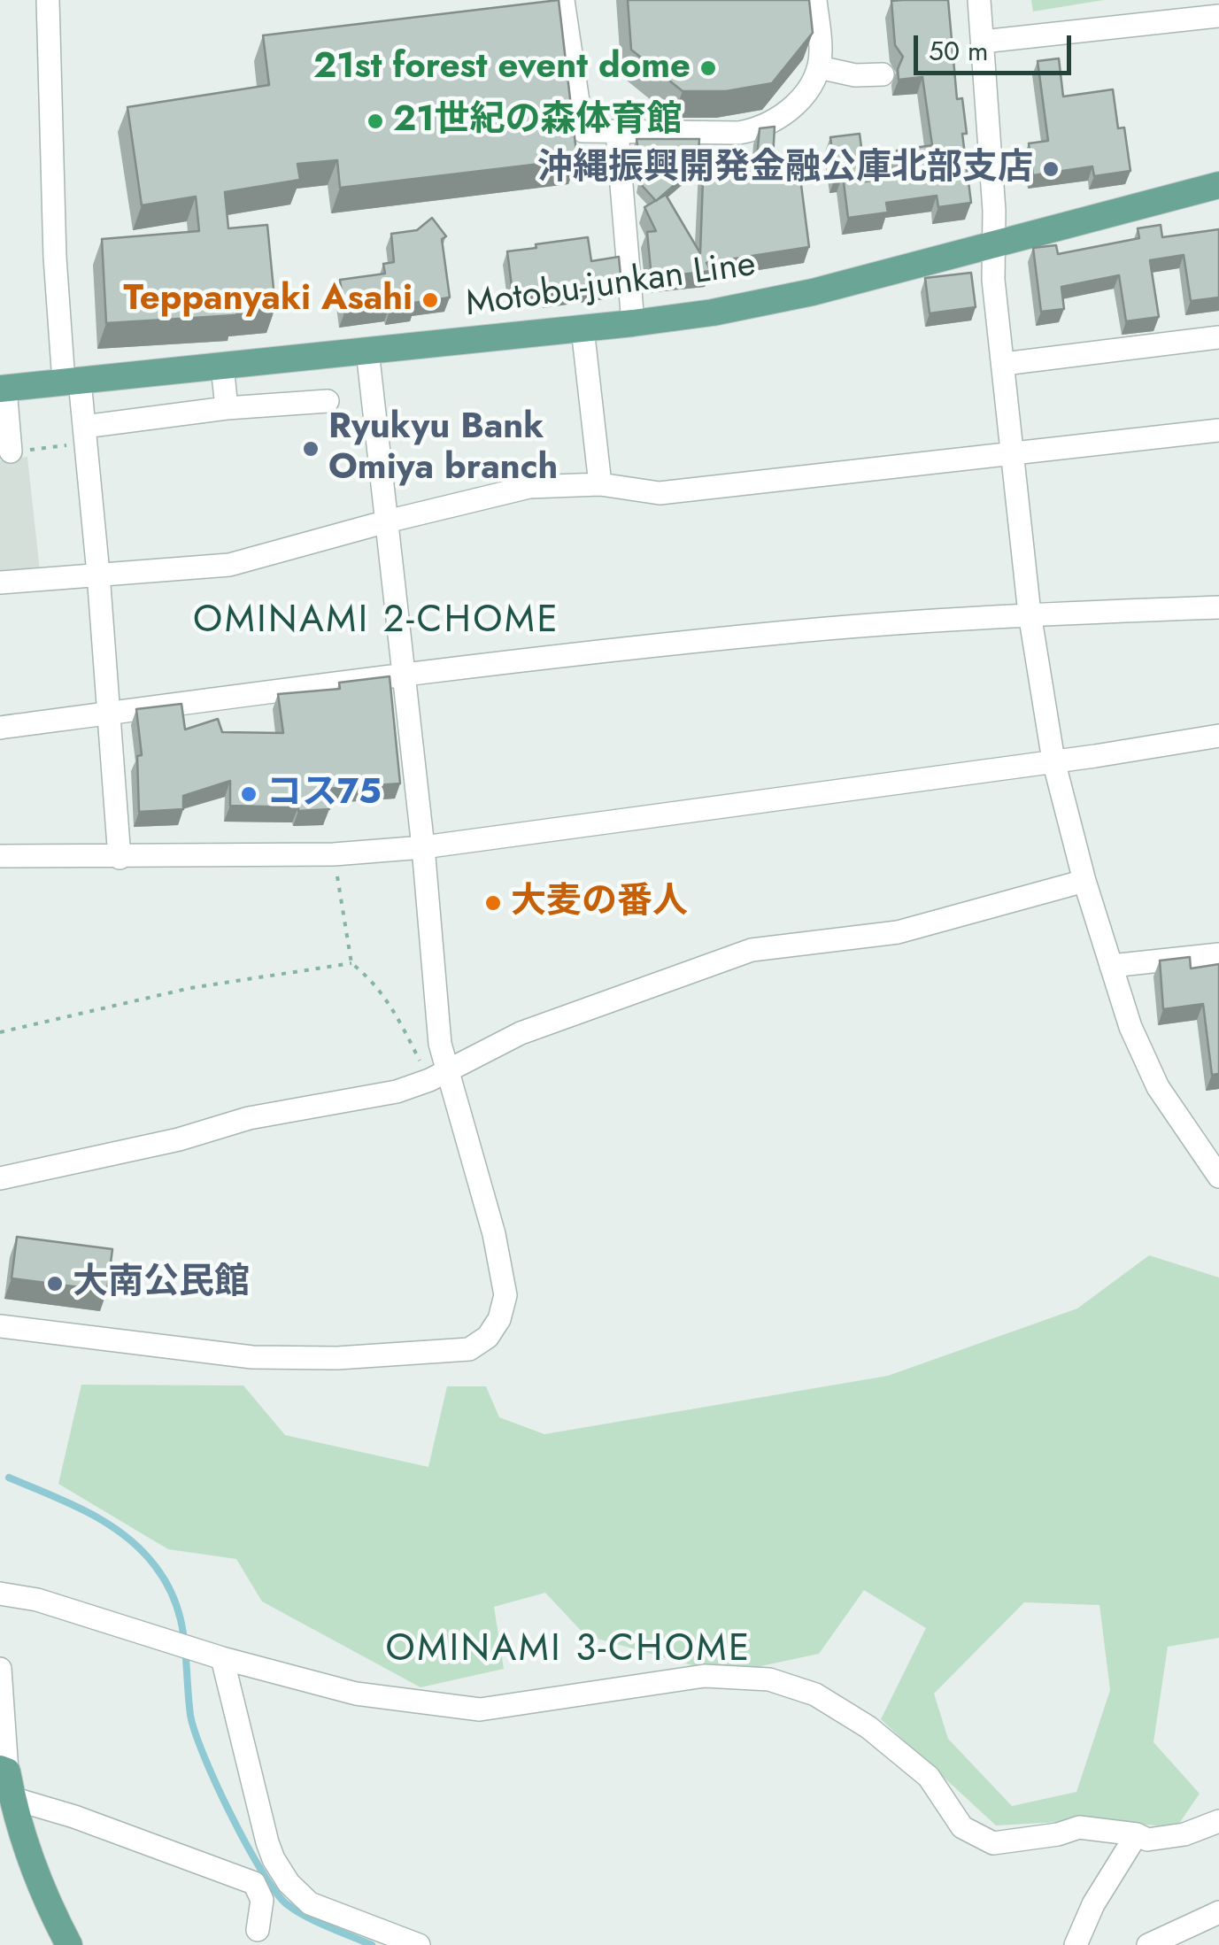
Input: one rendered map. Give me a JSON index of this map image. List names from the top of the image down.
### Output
{
  "streets": {
    "main road": ["Motobu-junkan Line"]
  },
  "districts": ["OMINAMI 2-CHOME", "OMINAMI 3-CHOME"],
  "places": [
    "21st forest event dome",
    "21世紀の森体育館",
    "沖縄振興開発金融公庫北部支店",
    "Teppanyaki Asahi",
    "Ryukyu Bank Omiya branch",
    "コス75",
    "大麦の番人",
    "大南公民館"
  ],
  "scale_bar": "50 m"
}
